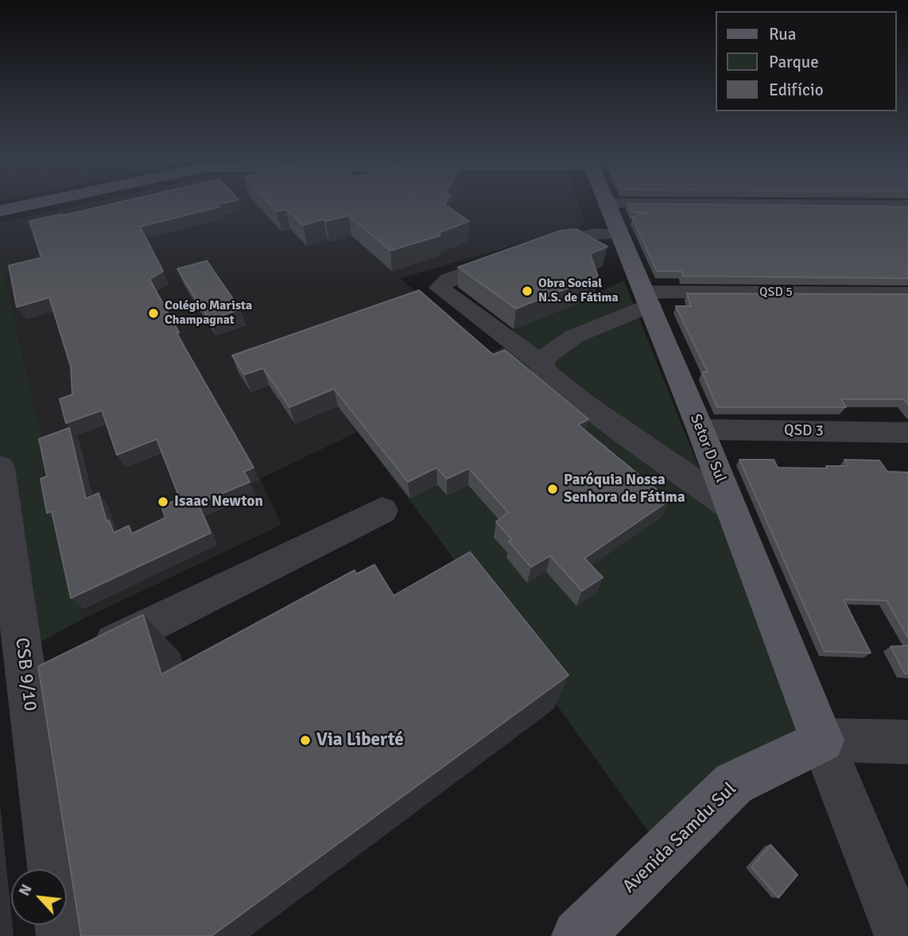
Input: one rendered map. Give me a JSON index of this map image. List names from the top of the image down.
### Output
{
  "streets": {
    "main road": ["Setor D Sul", "Avenida Samdu Sul"],
    "street": ["QSD 5", "QSD 3", "CSB 9/10"]
  },
  "crossings": [
    ["QSD 5", "Setor D Sul"],
    ["QSD 3", "Setor D Sul"],
    ["Setor D Sul", "Avenida Samdu Sul"]
  ],
  "places": [
    "Obra Social N.S. de Fátima",
    "Colégio Marista Champagnat",
    "Paróquia Nossa Senhora de Fátima",
    "Isaac Newton",
    "Via Liberté"
  ],
  "legend": ["Rua", "Parque", "Edifício"],
  "north": "top left"
}
